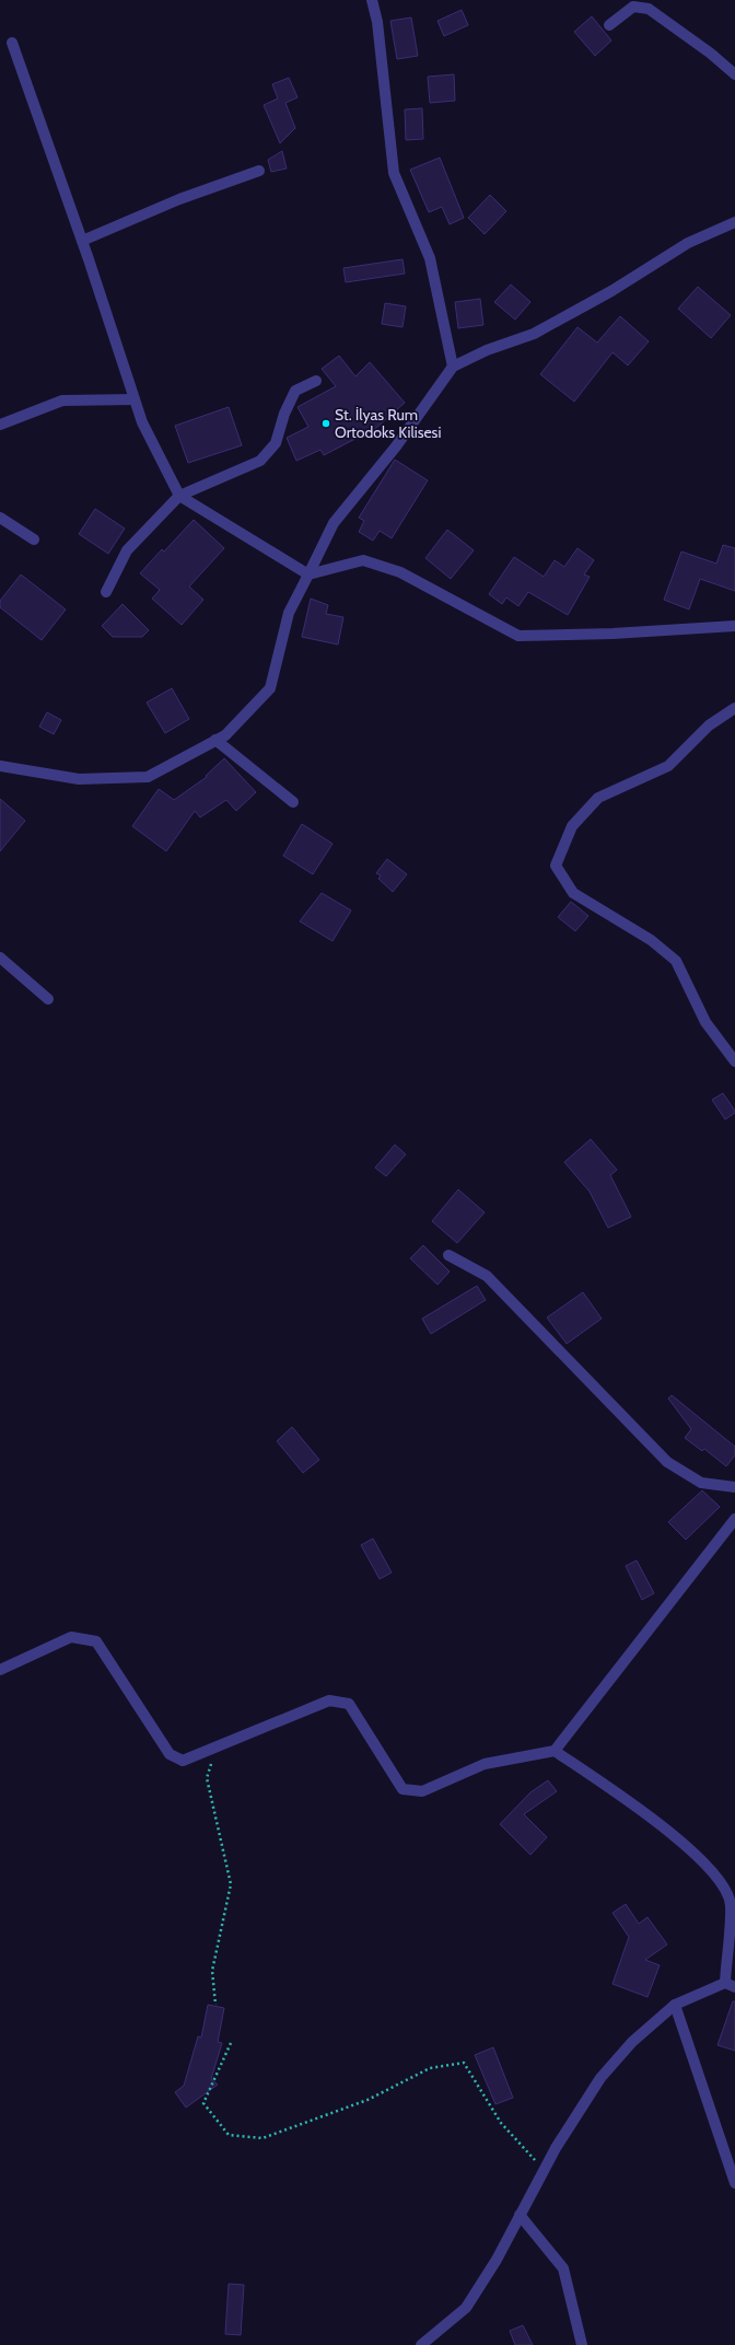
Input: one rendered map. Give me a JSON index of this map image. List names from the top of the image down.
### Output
{
  "places": ["St. İlyas Rum Ortodoks Kilisesi"]
}
